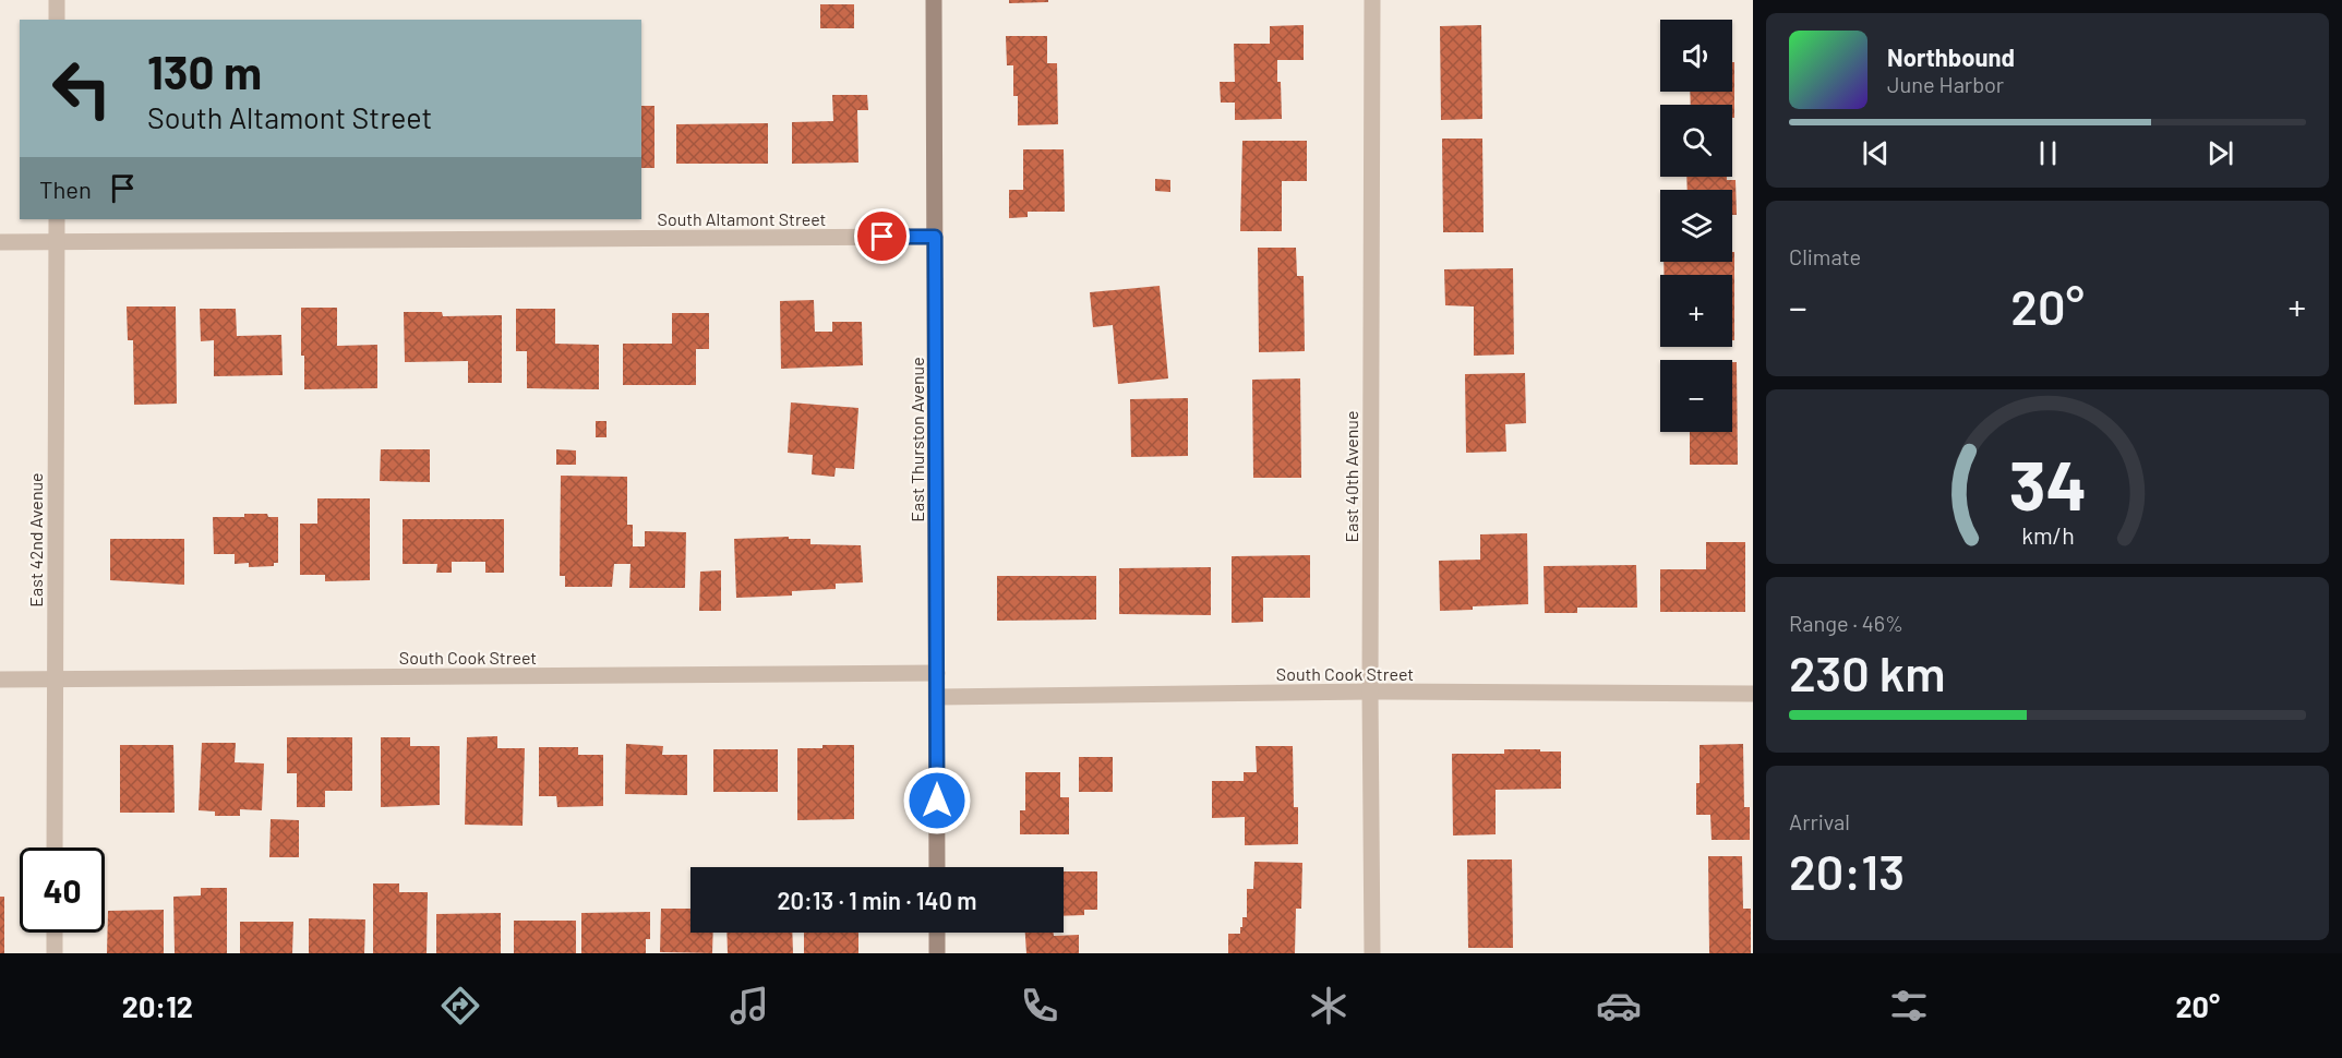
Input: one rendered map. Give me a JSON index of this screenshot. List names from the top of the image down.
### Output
{
  "streets": {
    "street": [
      "South Altamont Street",
      "East Thurston Avenue",
      "East 40th Avenue",
      "East 42nd Avenue",
      "South Cook Street"
    ]
  },
  "crossings": [
    ["South Altamont Street", "East Thurston Avenue"],
    ["South Altamont Street", "East 42nd Avenue"],
    ["East Thurston Avenue", "South Cook Street"],
    ["East 40th Avenue", "South Cook Street"],
    ["East 42nd Avenue", "South Cook Street"]
  ],
  "page": {
    "map_buttons": ["+", "−"],
    "turn": ["130 m", "South Altamont Street"],
    "song": ["Northbound", "June Harbor"],
    "then": "Then",
    "tile": [
      "Climate",
      ["Range · 46%", "230 km"],
      ["Arrival", "20:13"]
    ],
    "heat": ["−", "20°", "+"],
    "limit": "40",
    "trip": "20:13 · 1 min · 140 m",
    "tabs": ["20:12", "20°"],
    "gauge": ["34", "km/h"]
  }
}
